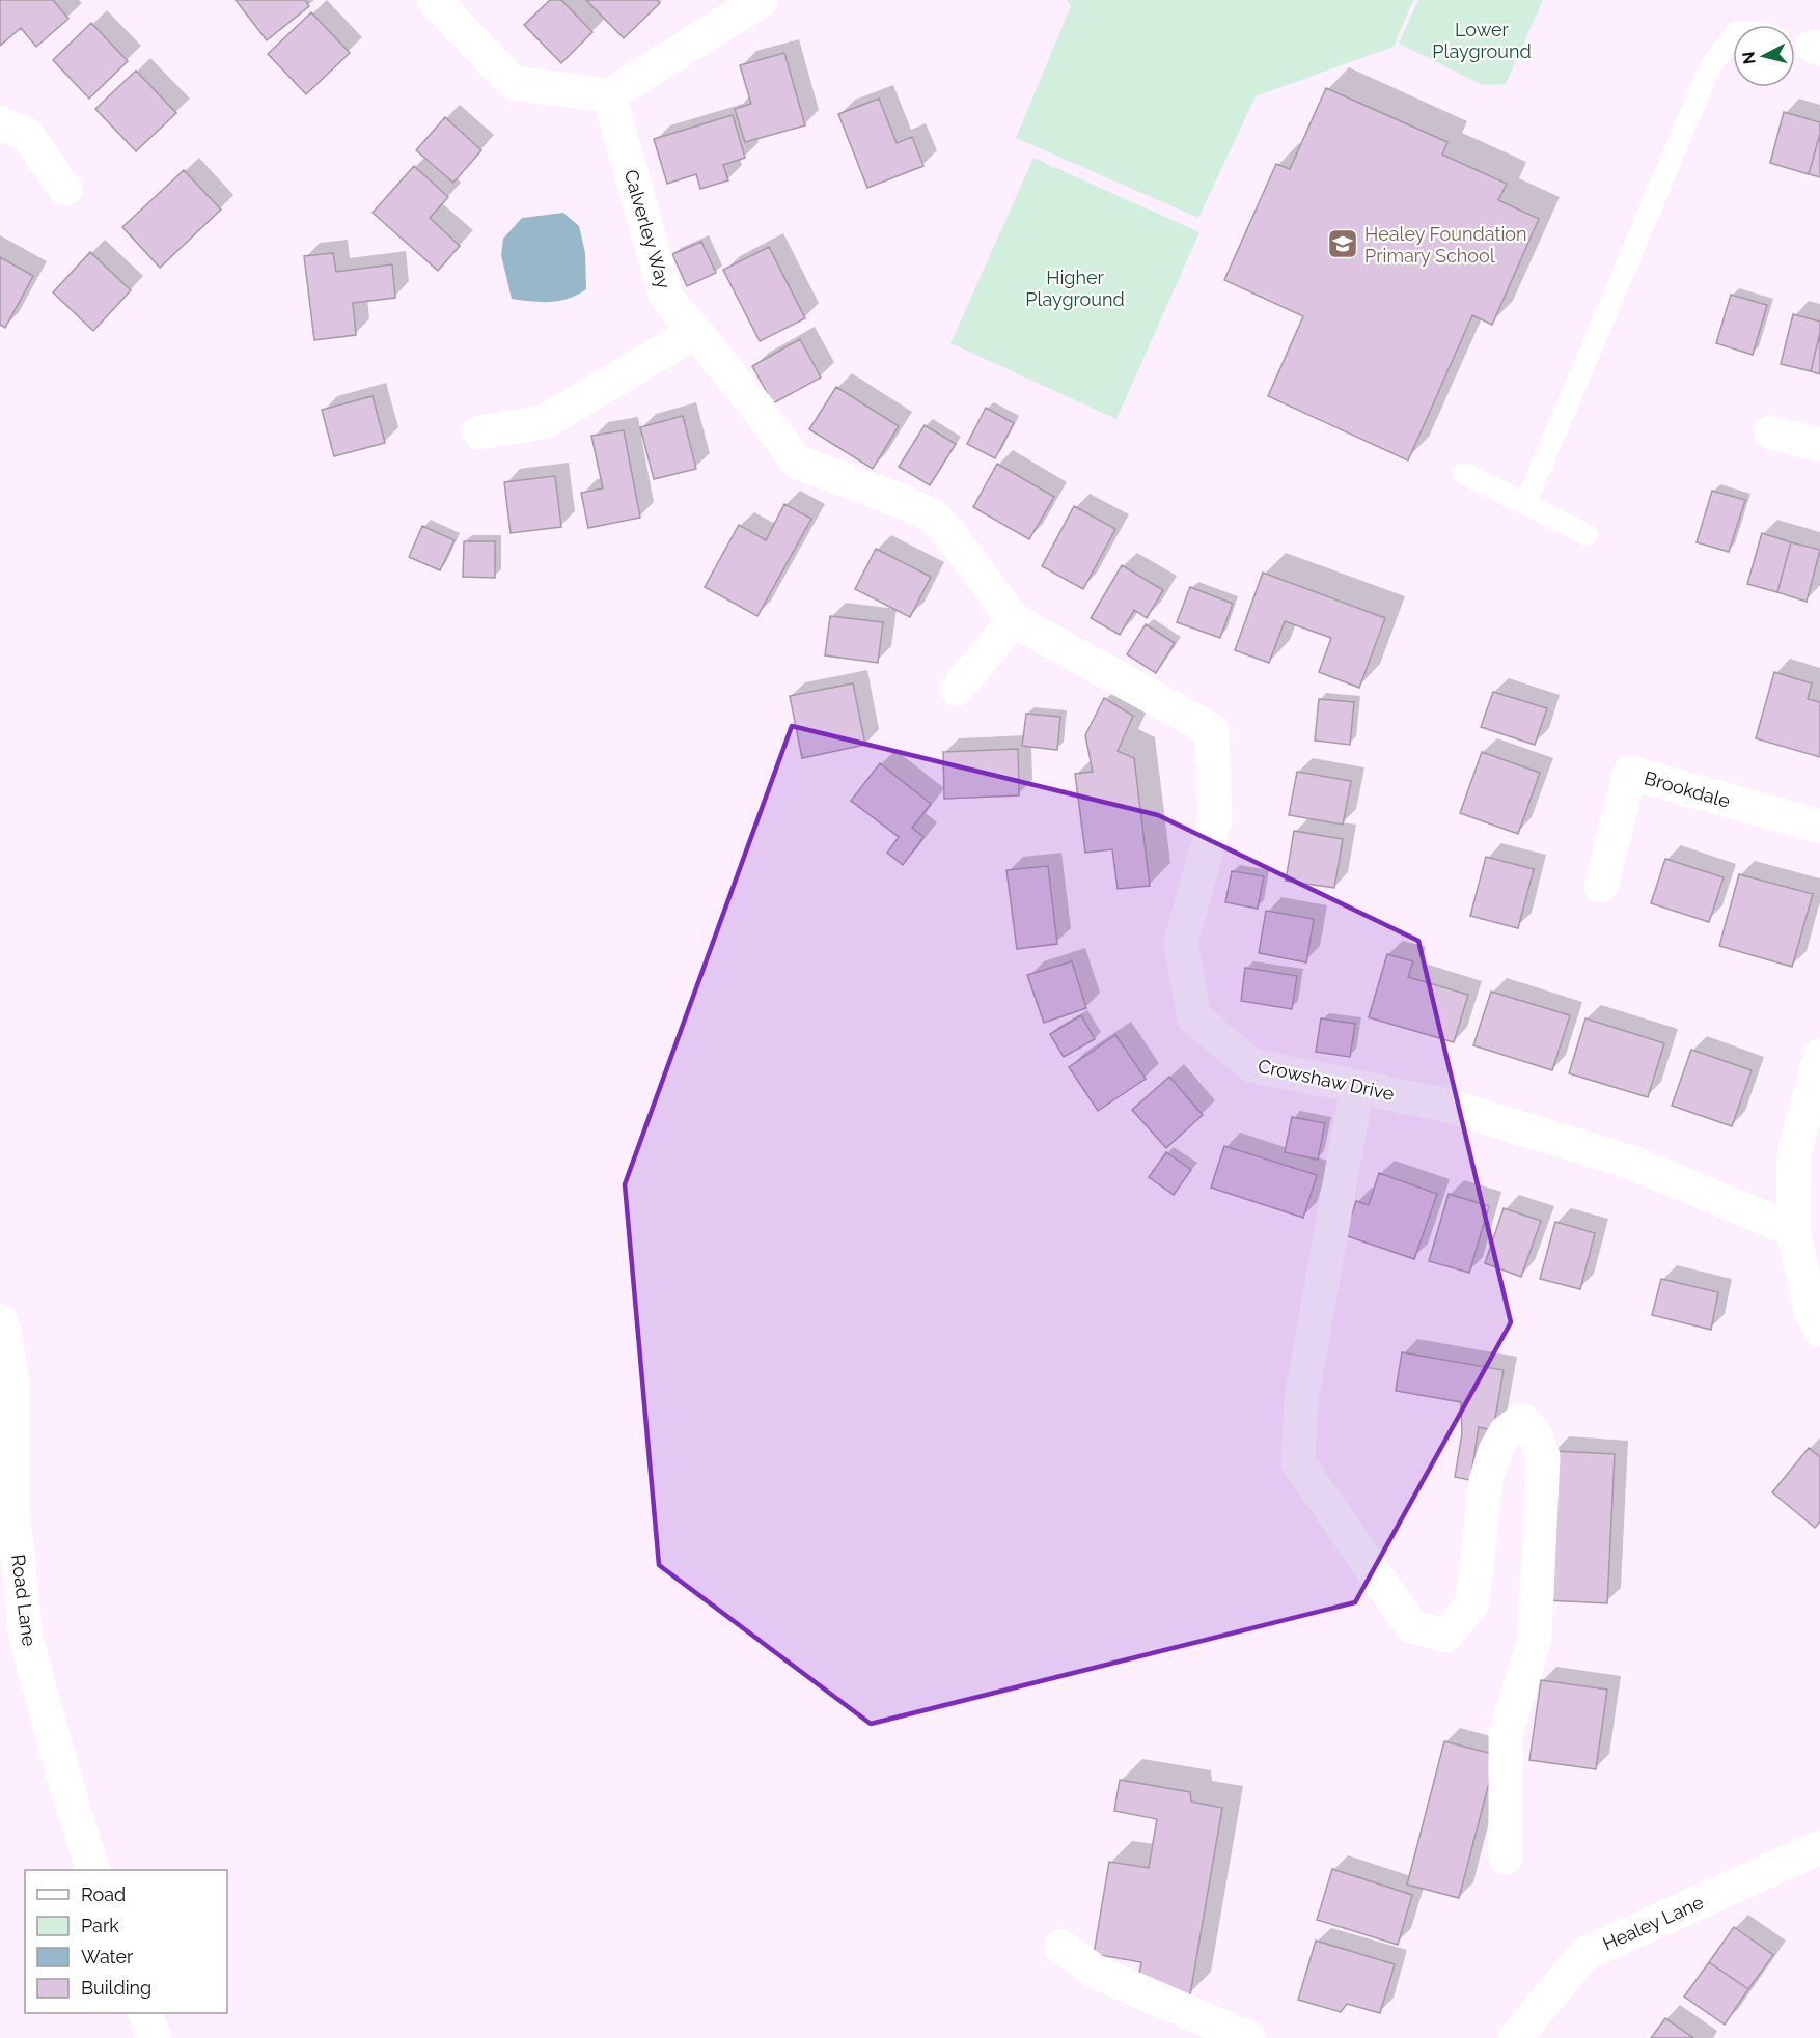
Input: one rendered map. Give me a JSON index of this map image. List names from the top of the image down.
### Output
{
  "streets": {
    "street": [
      "Calverley Way",
      "Brookdale",
      "Crowshaw Drive",
      "Road Lane",
      "Healey Lane"
    ]
  },
  "crossings": [
    ["Calverley Way", "Crowshaw Drive"]
  ],
  "parks": ["Lower Playground", "Higher Playground"],
  "places": {
    "school or university": ["Healey Foundation Primary School"]
  },
  "legend": [
    "Road",
    "Park",
    "Water",
    "Building"
  ],
  "north": "left"
}
